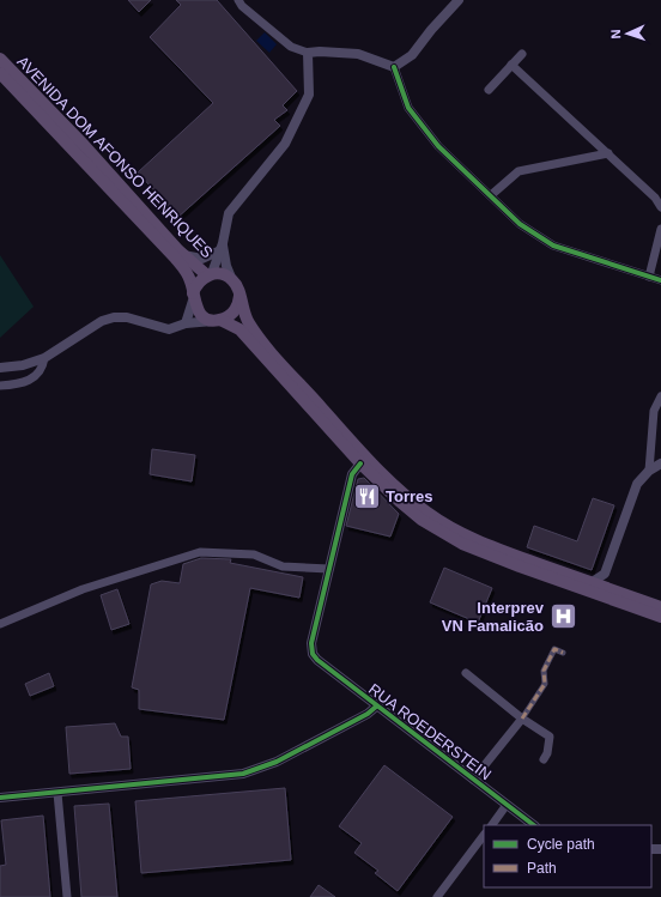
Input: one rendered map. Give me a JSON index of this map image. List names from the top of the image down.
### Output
{
  "streets": {
    "main road": ["AVENIDA DOM AFONSO HENRIQUES"],
    "street": ["RUA ROEDERSTEIN"]
  },
  "places": {
    "restaurant": ["Torres"],
    "hospital": ["Interprev VN Famalicão"]
  },
  "legend": ["Cycle path", "Path"],
  "north": "left"
}
